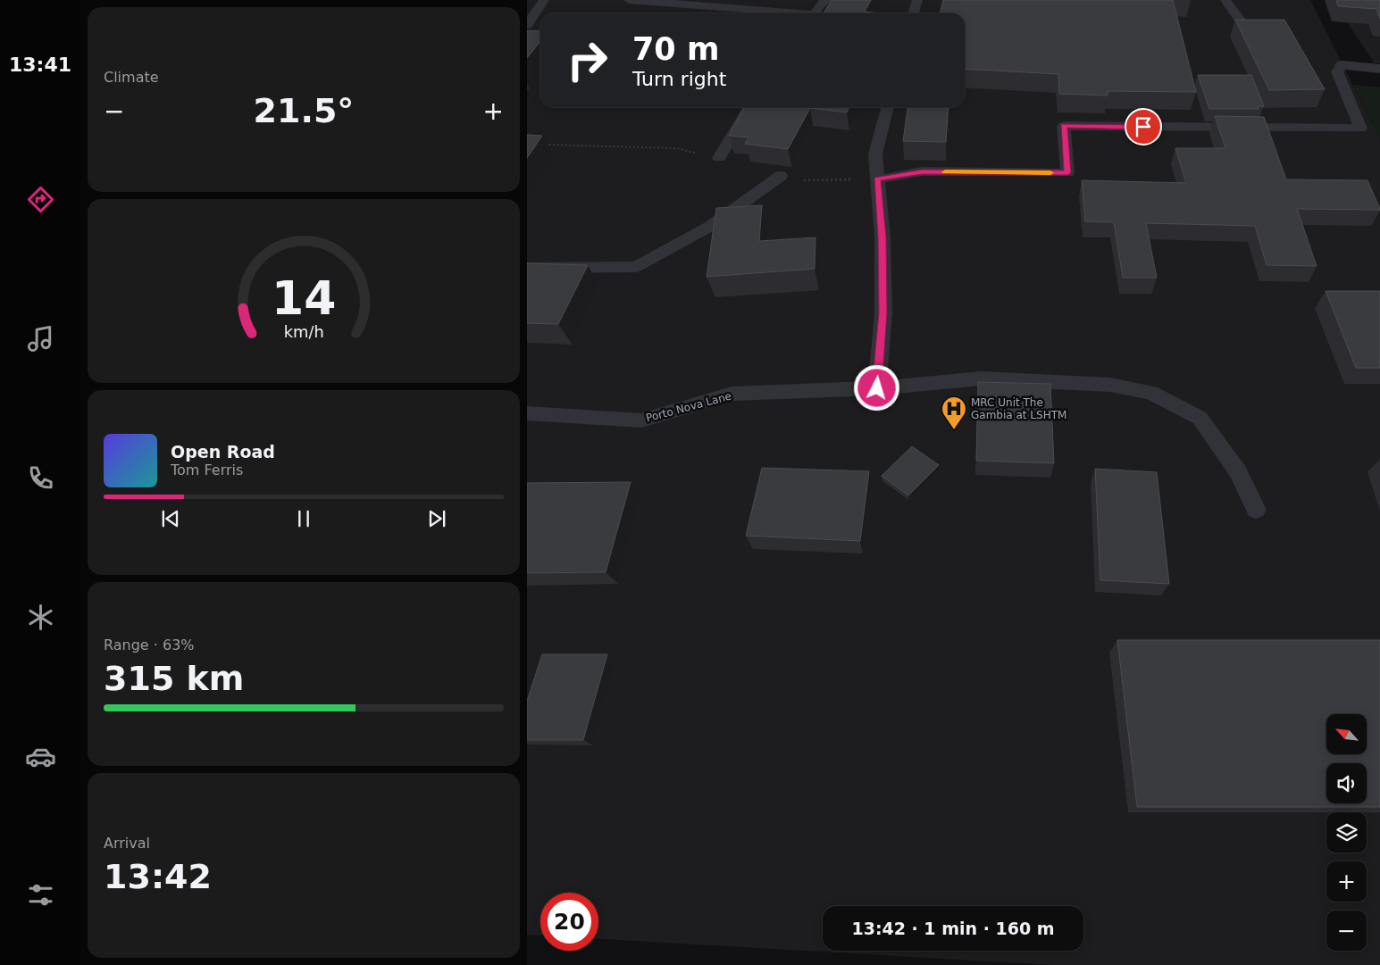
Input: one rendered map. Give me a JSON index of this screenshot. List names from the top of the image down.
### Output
{
  "streets": {
    "lane": ["Porto Nova Lane"]
  },
  "places": {
    "hospital": ["MRC Unit The Gambia at LSHTM"]
  },
  "north": "top left",
  "page": {
    "tabs": "13:41",
    "tile": [
      "Climate",
      ["Range · 63%", "315 km"],
      ["Arrival", "13:42"]
    ],
    "turn": ["70 m", "Turn right"],
    "heat": ["−", "21.5°", "+"],
    "song": ["Open Road", "Tom Ferris"],
    "map_buttons": ["+", "−"],
    "limit": "20",
    "trip": "13:42 · 1 min · 160 m",
    "gauge": ["14", "km/h"]
  }
}
